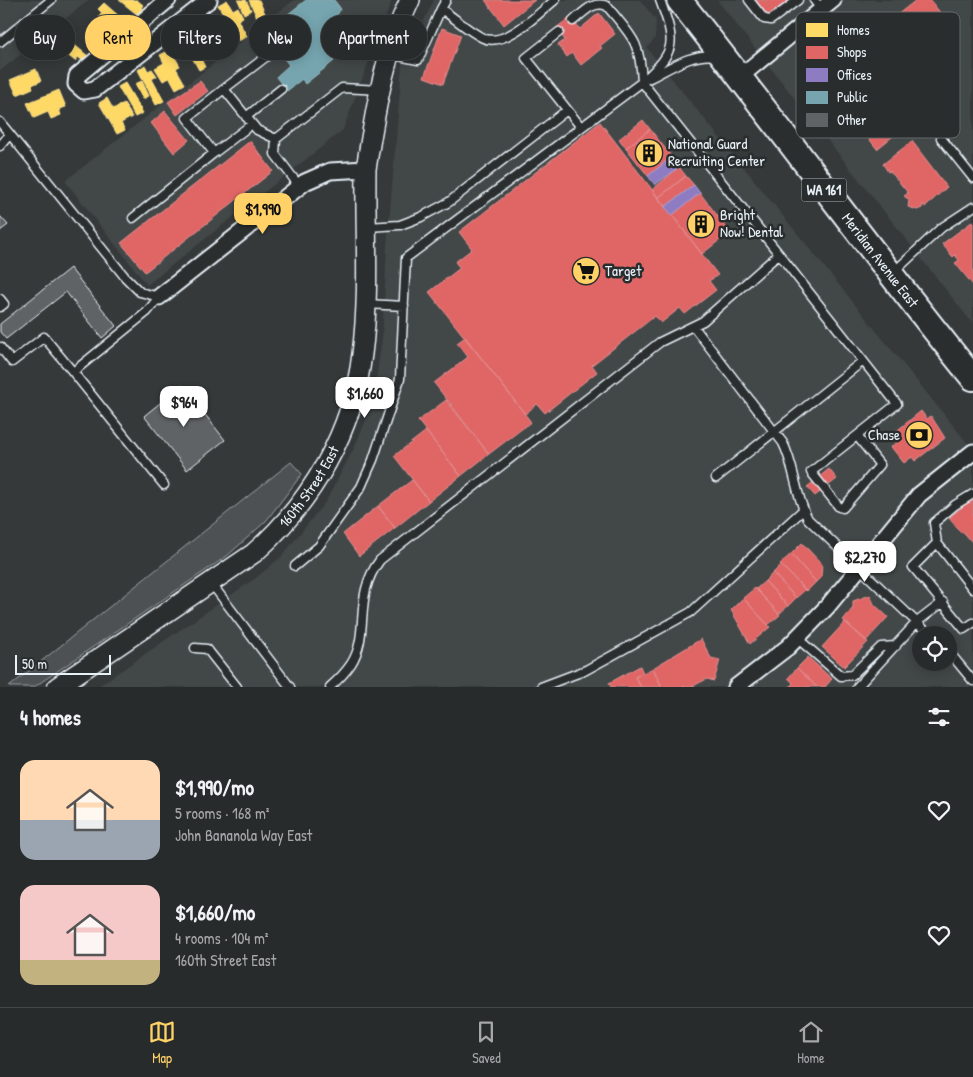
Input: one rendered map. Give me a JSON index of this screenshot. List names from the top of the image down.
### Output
{
  "streets": {
    "main road": ["WA 161", "Meridian Avenue East"],
    "street": ["160th Street East"]
  },
  "places": {
    "building": ["National Guard Recruiting Center", "Bright Now! Dental"],
    "supermarket": ["Target"],
    "bank": ["Chase"]
  },
  "legend": [
    "Homes",
    "Shops",
    "Offices",
    "Public",
    "Other"
  ],
  "scale_bar": "50 m",
  "page": {
    "chip": [
      "Buy",
      "Rent",
      "Filters",
      "New",
      "Apartment"
    ],
    "price": [
      "$1,990",
      "$1,660",
      "$964",
      "$2,270"
    ],
    "scale": "50 m",
    "heading": "4 homes",
    "list": [
      {
        "name": "$1,990/mo",
        "note": "5 rooms · 168 m² · John Bananola Way East"
      },
      {
        "name": "$1,660/mo",
        "note": "4 rooms · 104 m² · 160th Street East"
      }
    ],
    "tabs": ["Map", "Saved", "Home"]
  }
}
